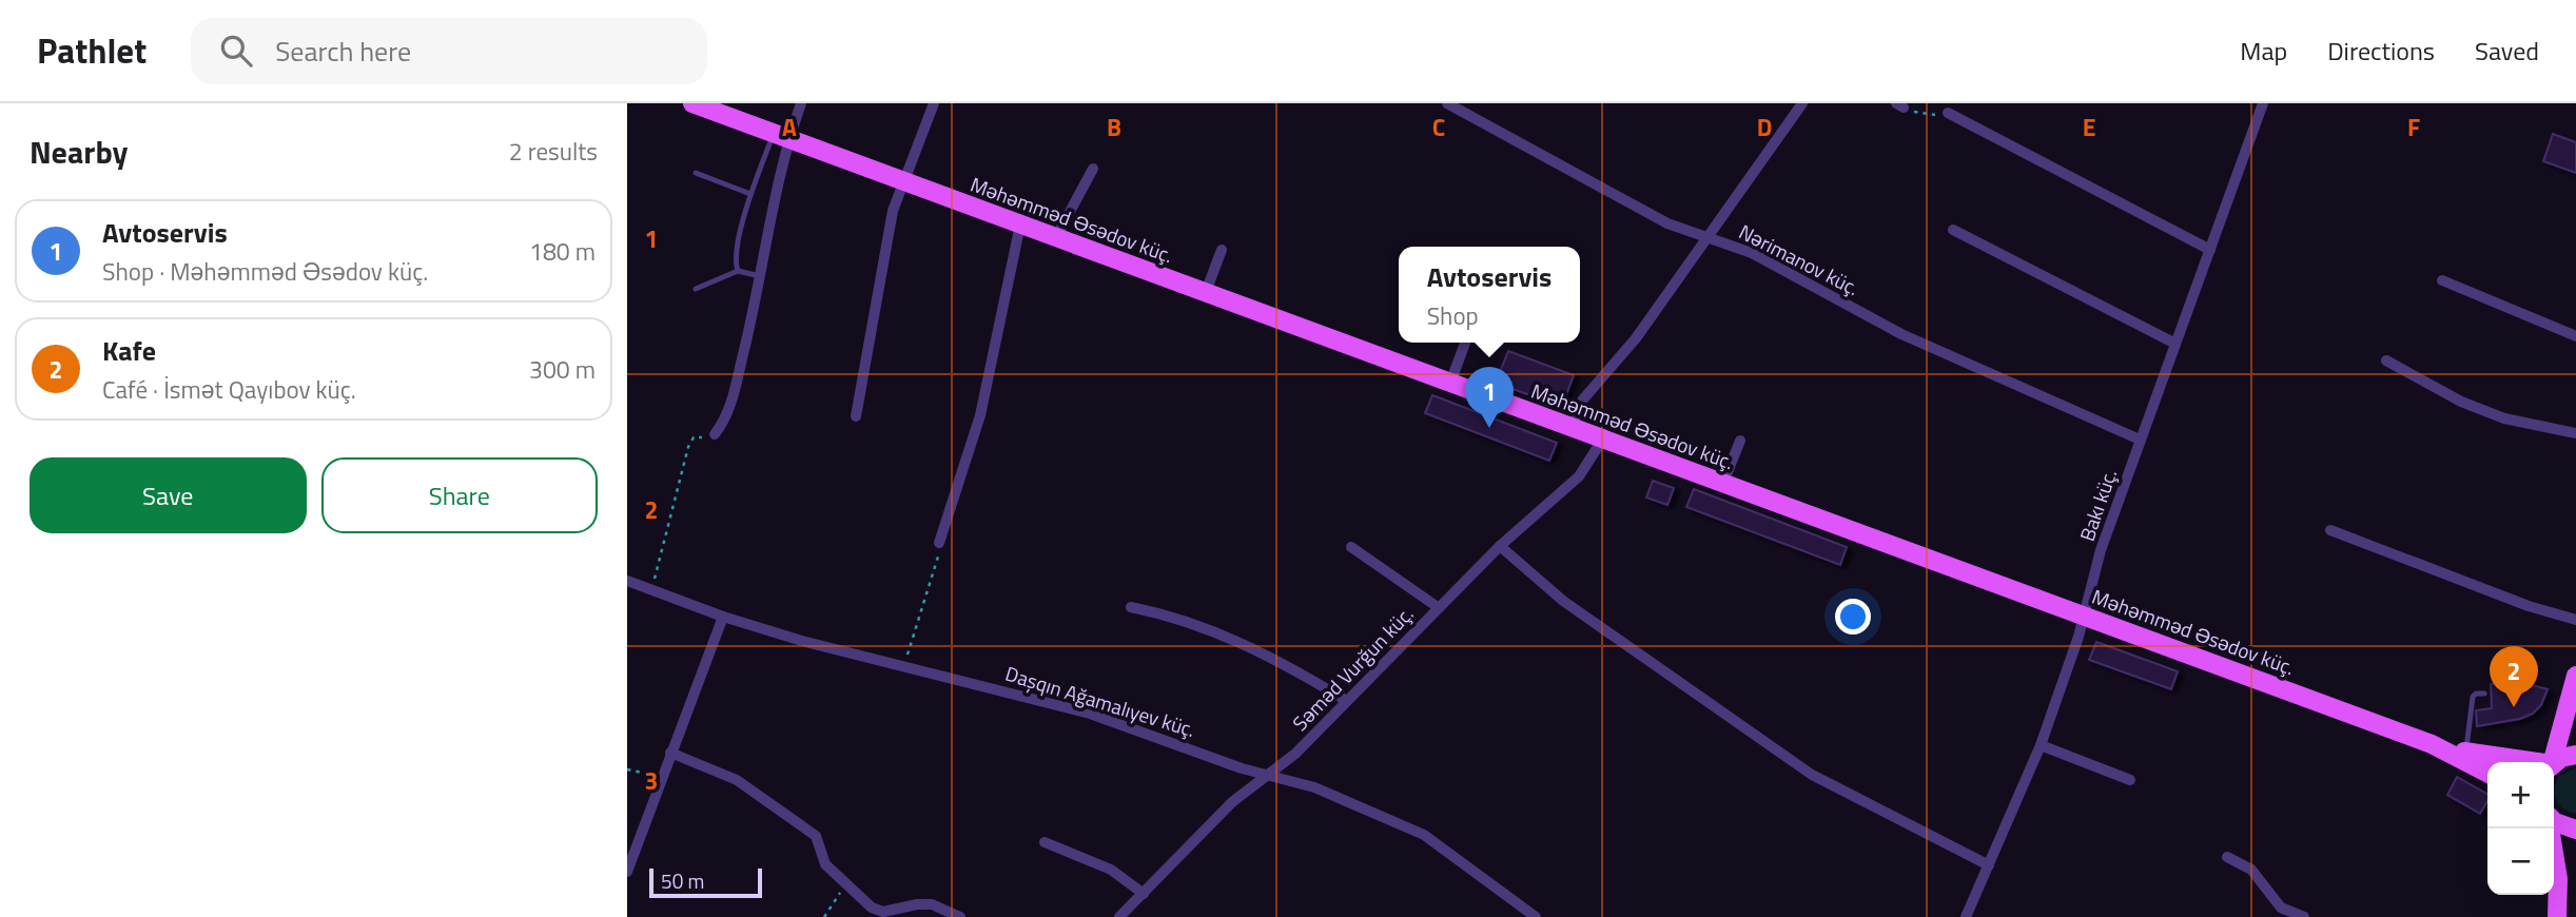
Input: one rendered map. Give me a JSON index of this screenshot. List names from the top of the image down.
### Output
{
  "streets": {
    "main road": ["Məhəmməd Əsədov küç."],
    "street": [
      "Nərimanov küç.",
      "Bakı küç.",
      "Səməd Vurğun küç.",
      "Daşqın Ağamalıyev küç."
    ]
  },
  "crossings": [
    ["Məhəmməd Əsədov küç.", "Bakı küç."],
    ["Məhəmməd Əsədov küç.", "Səməd Vurğun küç."],
    ["Nərimanov küç.", "Bakı küç."],
    ["Səməd Vurğun küç.", "Daşqın Ağamalıyev küç."]
  ],
  "scale_bar": "50 m",
  "page": {
    "header": "Pathlet",
    "search": "Search here",
    "nav": ["Map", "Directions", "Saved"],
    "heading": ["Nearby", "2 results"],
    "list": [
      {
        "mark": "1",
        "name": "Avtoservis",
        "note": "Shop · Məhəmməd Əsədov küç.",
        "value": "180 m"
      },
      {
        "mark": "2",
        "name": "Kafe",
        "note": "Café · İsmət Qayıbov küç.",
        "value": "300 m"
      }
    ],
    "popup": ["Avtoservis", "Shop"],
    "pins": ["1", "2"],
    "buttons": ["Save", "Share"],
    "map_buttons": ["+", "−"],
    "scale": "50 m"
  },
  "grid": {
    "columns": [
      "A",
      "B",
      "C",
      "D",
      "E",
      "F"
    ],
    "rows": ["1", "2", "3"]
  }
}
